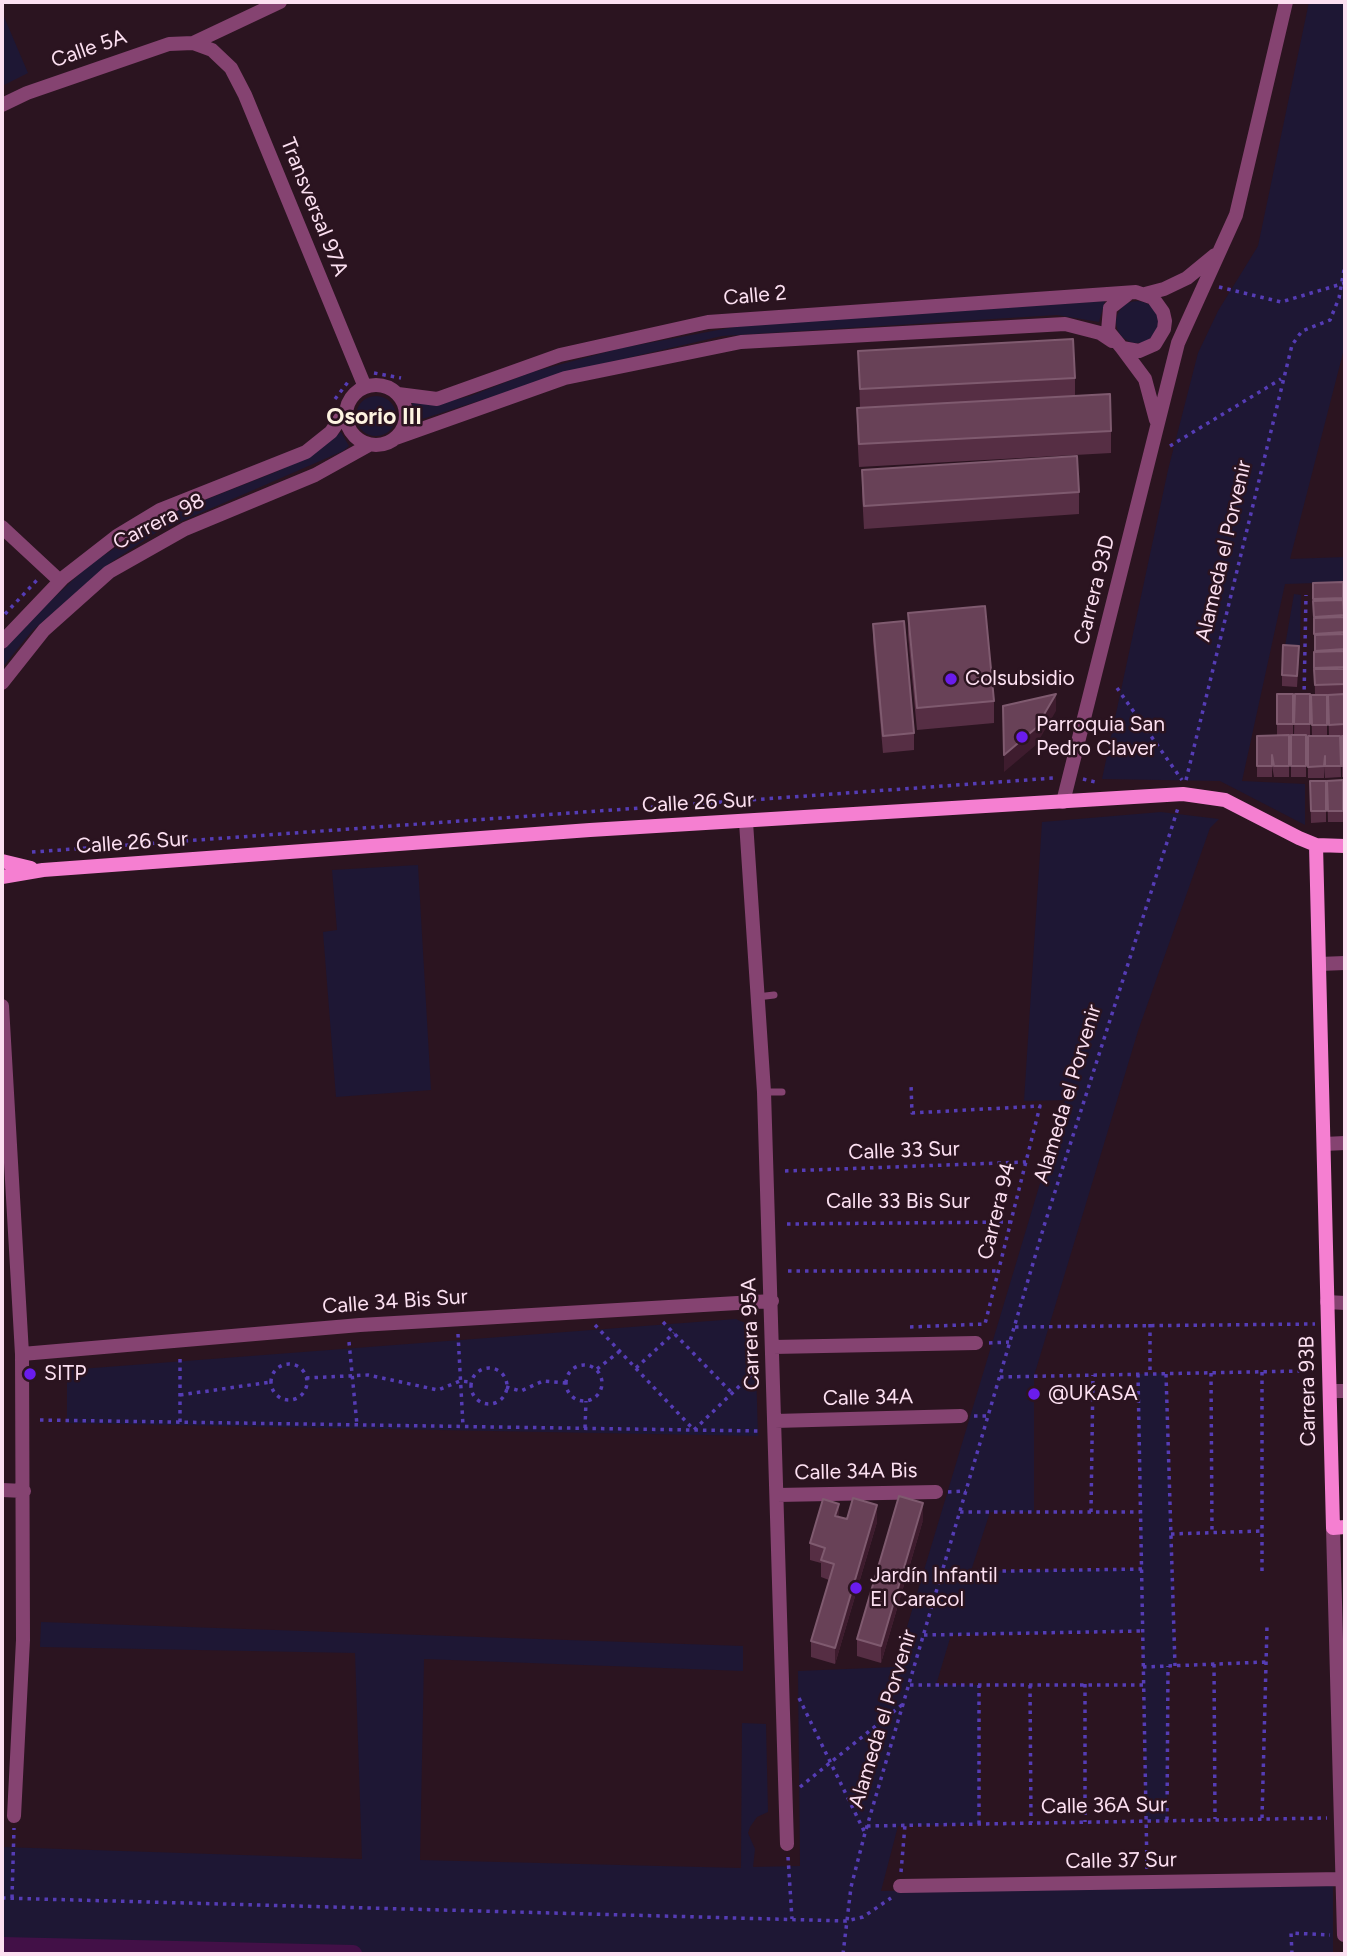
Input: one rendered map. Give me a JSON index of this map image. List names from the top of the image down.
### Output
{
  "streets": {
    "street": [
      "Calle 5A",
      "Transversal 97A",
      "Calle 2",
      "Carrera 98",
      "Carrera 93D",
      "Calle 26 Sur",
      "Calle 34 Bis Sur",
      "Carrera 95A",
      "Carrera 93B",
      "Calle 34A",
      "Calle 34A Bis",
      "Calle 37 Sur"
    ],
    "path": [
      "Alameda el Porvenir",
      "Calle 33 Sur",
      "Calle 33 Bis Sur",
      "Carrera 94",
      "Calle 36A Sur"
    ]
  },
  "crossings": [
    ["Calle 5A", "Transversal 97A"],
    ["Transversal 97A", "Calle 2"],
    ["Transversal 97A", "Carrera 98"],
    ["Calle 2", "Carrera 98"],
    ["Calle 2", "Carrera 93D"],
    ["Alameda el Porvenir", "Calle 26 Sur"],
    ["Alameda el Porvenir", "Calle 36A Sur"],
    ["Carrera 93D", "Calle 26 Sur"],
    ["Calle 26 Sur", "Carrera 95A"],
    ["Calle 26 Sur", "Carrera 93B"],
    ["Calle 33 Sur", "Carrera 94"],
    ["Calle 33 Bis Sur", "Carrera 94"],
    ["Calle 34 Bis Sur", "Carrera 95A"],
    ["Carrera 95A", "Calle 34A"],
    ["Carrera 95A", "Calle 34A Bis"],
    ["Carrera 93B", "Calle 36A Sur"],
    ["Carrera 93B", "Calle 37 Sur"]
  ],
  "districts": ["Osorio III"],
  "places": [
    "Colsubsidio",
    "Parroquia San Pedro Claver",
    "SITP",
    "@UKASA",
    "Jardín Infantil El Caracol"
  ]
}
